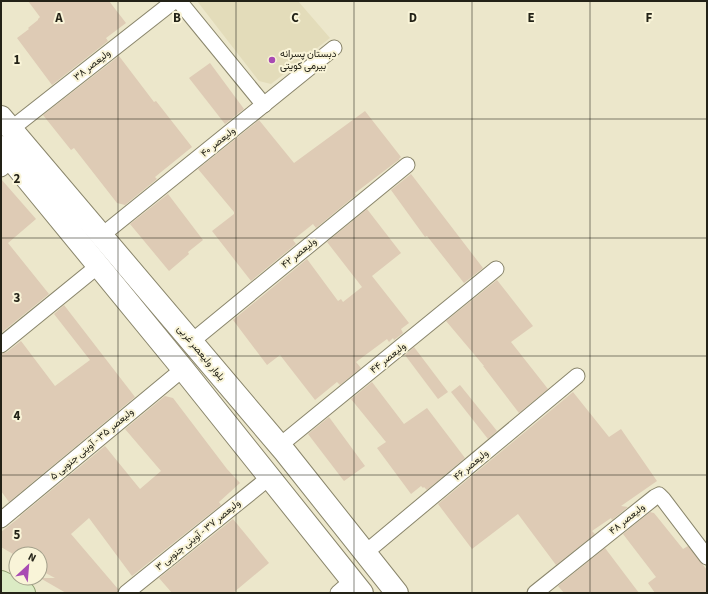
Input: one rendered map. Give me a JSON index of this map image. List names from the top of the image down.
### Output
{
  "streets": {
    "main road": ["بلوار ولیعصر غربی"],
    "street": [
      "ولیعصر ۳۸",
      "ولیعصر ۴۰",
      "ولیعصر ۴۲",
      "ولیعصر ۴۴",
      "ولیعصر ۳۵ - آوینی جنوبی ۵",
      "ولیعصر ۴۶",
      "ولیعصر ۴۸",
      "ولیعصر ۳۷ - آوینی جنوبی ۳"
    ]
  },
  "crossings": [
    ["ولیعصر ۳۸", "بلوار ولیعصر غربی"],
    ["ولیعصر ۴۰", "بلوار ولیعصر غربی"],
    ["ولیعصر ۴۲", "بلوار ولیعصر غربی"],
    ["بلوار ولیعصر غربی", "ولیعصر ۴۴"],
    ["بلوار ولیعصر غربی", "ولیعصر ۴۶"]
  ],
  "places": ["دبستان پسرانه بیرمی کویتی"],
  "north": "top right",
  "grid": {
    "columns": [
      "A",
      "B",
      "C",
      "D",
      "E",
      "F"
    ],
    "rows": [
      "1",
      "2",
      "3",
      "4",
      "5"
    ]
  }
}
